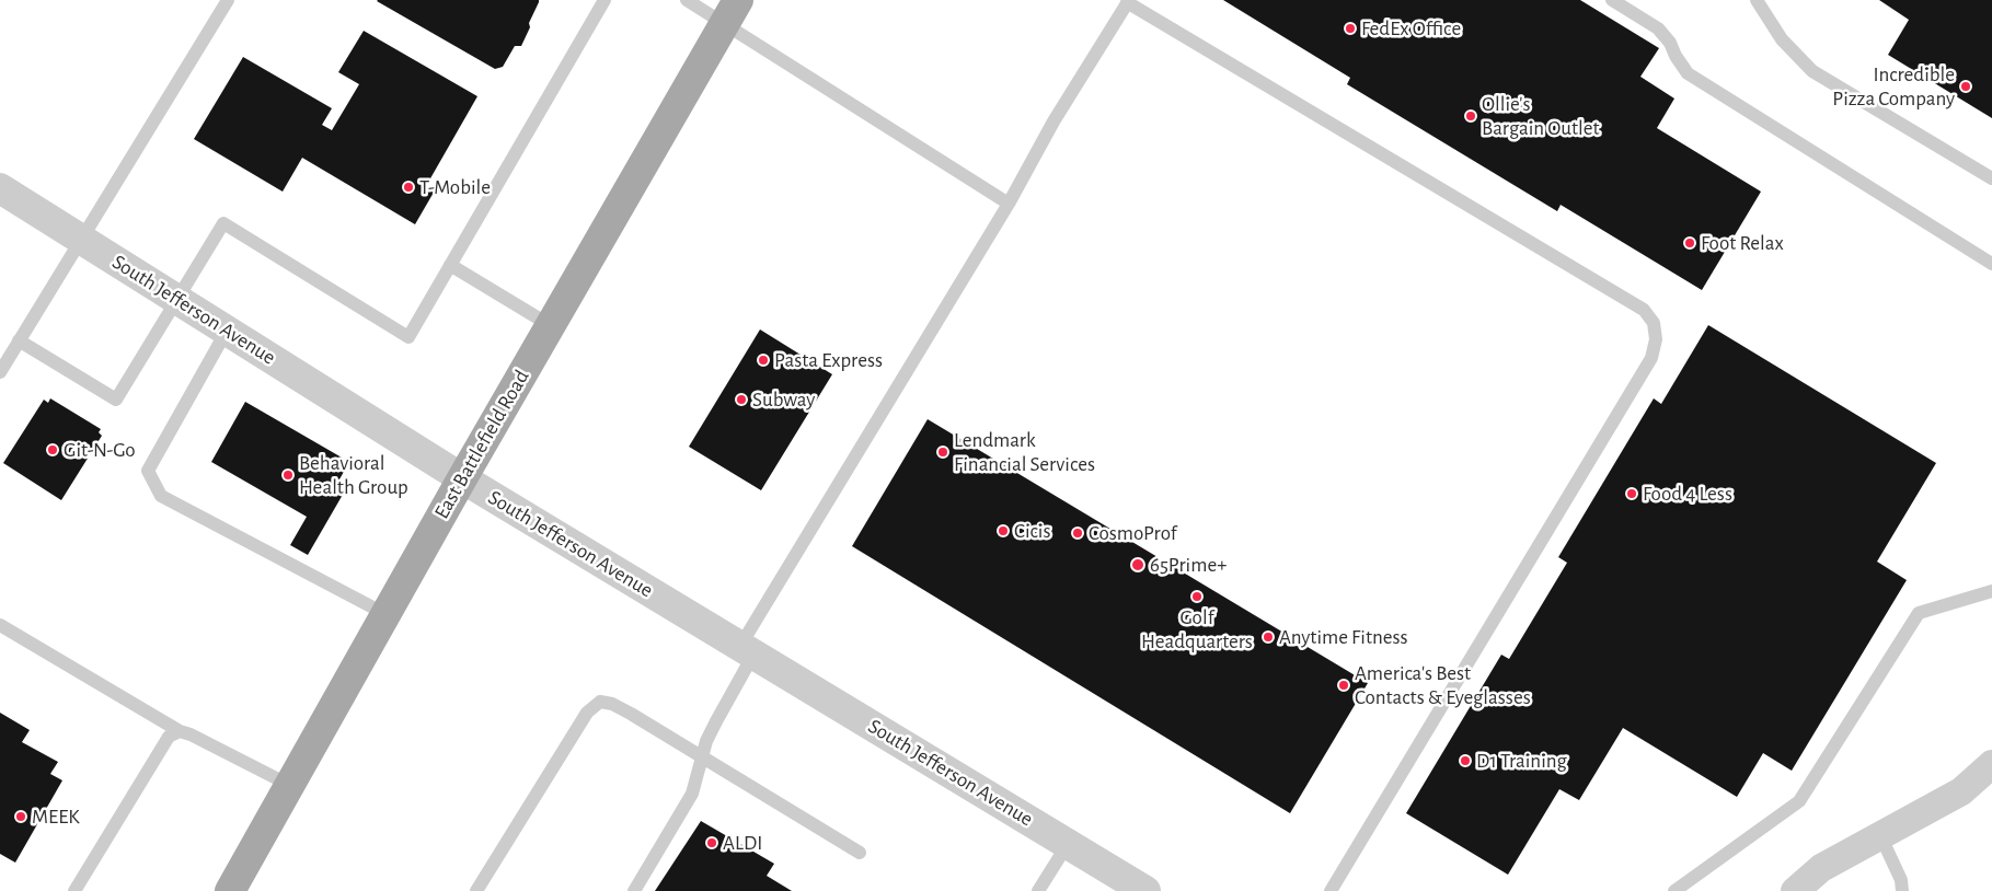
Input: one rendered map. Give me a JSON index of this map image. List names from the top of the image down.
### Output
{
  "streets": {
    "main road": ["East Battlefield Road"],
    "street": ["South Jefferson Avenue"]
  },
  "crossings": [
    ["South Jefferson Avenue", "East Battlefield Road"]
  ],
  "places": [
    "FedEx Office",
    "Incredible Pizza Company",
    "Ollie's Bargain Outlet",
    "T-Mobile",
    "Foot Relax",
    "Pasta Express",
    "Subway",
    "Git-N-Go",
    "Lendmark Financial Services",
    "Behavioral Health Group",
    "Food 4 Less",
    "Cicis",
    "CosmoProf",
    "65Prime+",
    "Golf Headquarters",
    "Anytime Fitness",
    "America's Best Contacts & Eyeglasses",
    "D1 Training",
    "MEEK",
    "ALDI"
  ]
}
